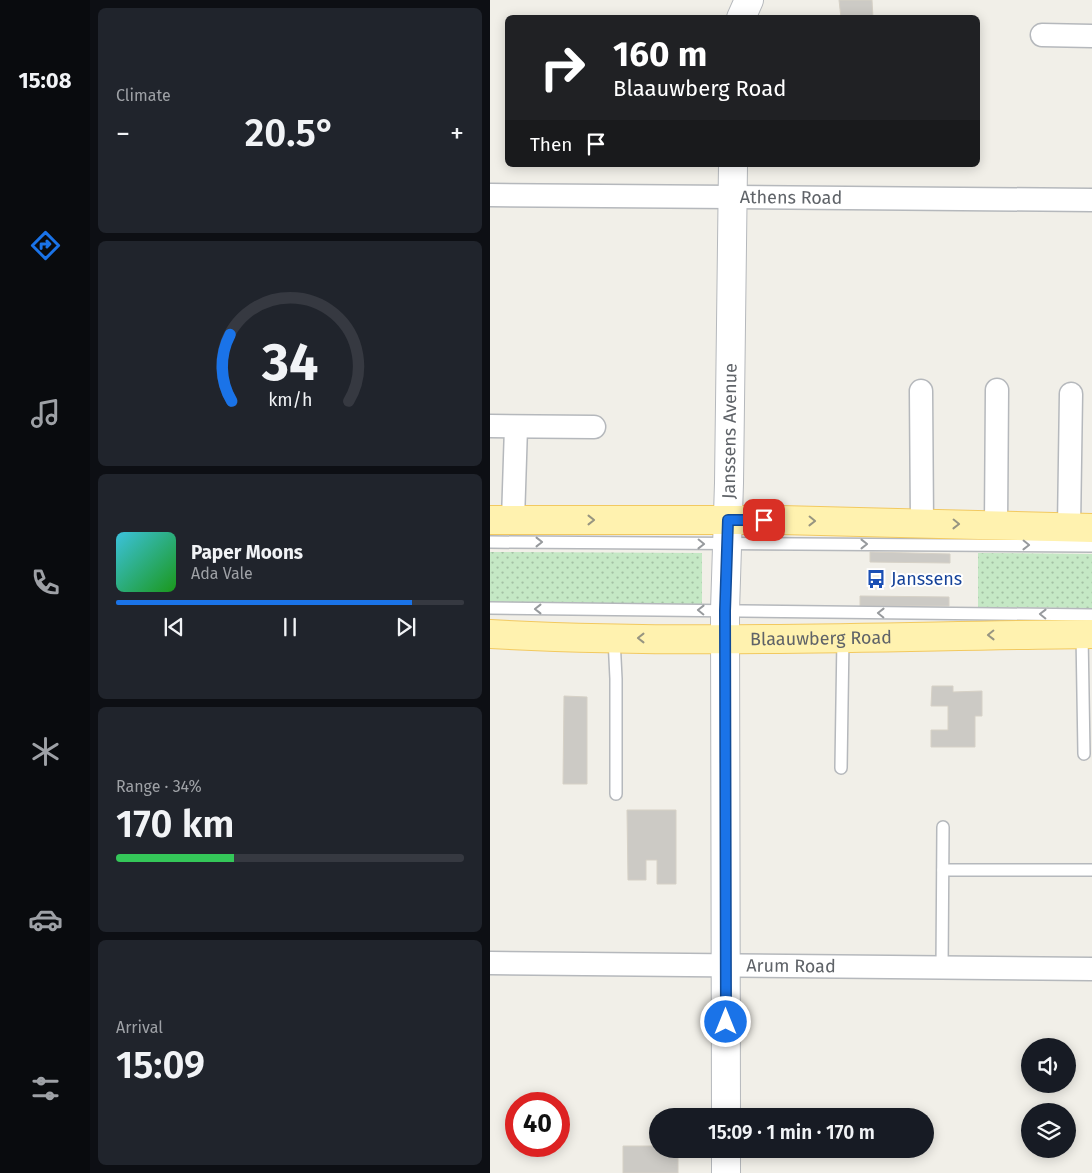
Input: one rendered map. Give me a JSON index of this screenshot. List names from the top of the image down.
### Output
{
  "streets": {
    "main road": ["Blaauwberg Road"],
    "street": ["Athens Road", "Janssens Avenue", "Arum Road"]
  },
  "crossings": [
    ["Athens Road", "Janssens Avenue"],
    ["Janssens Avenue", "Blaauwberg Road"],
    ["Janssens Avenue", "Arum Road"]
  ],
  "places": {
    "bus stop": ["Janssens"]
  },
  "page": {
    "tabs": "15:08",
    "tile": [
      "Climate",
      ["Range · 34%", "170 km"],
      ["Arrival", "15:09"]
    ],
    "turn": ["160 m", "Blaauwberg Road"],
    "heat": ["−", "20.5°", "+"],
    "then": "Then",
    "song": ["Paper Moons", "Ada Vale"],
    "limit": "40",
    "trip": "15:09 · 1 min · 170 m",
    "gauge": ["34", "km/h"]
  }
}
